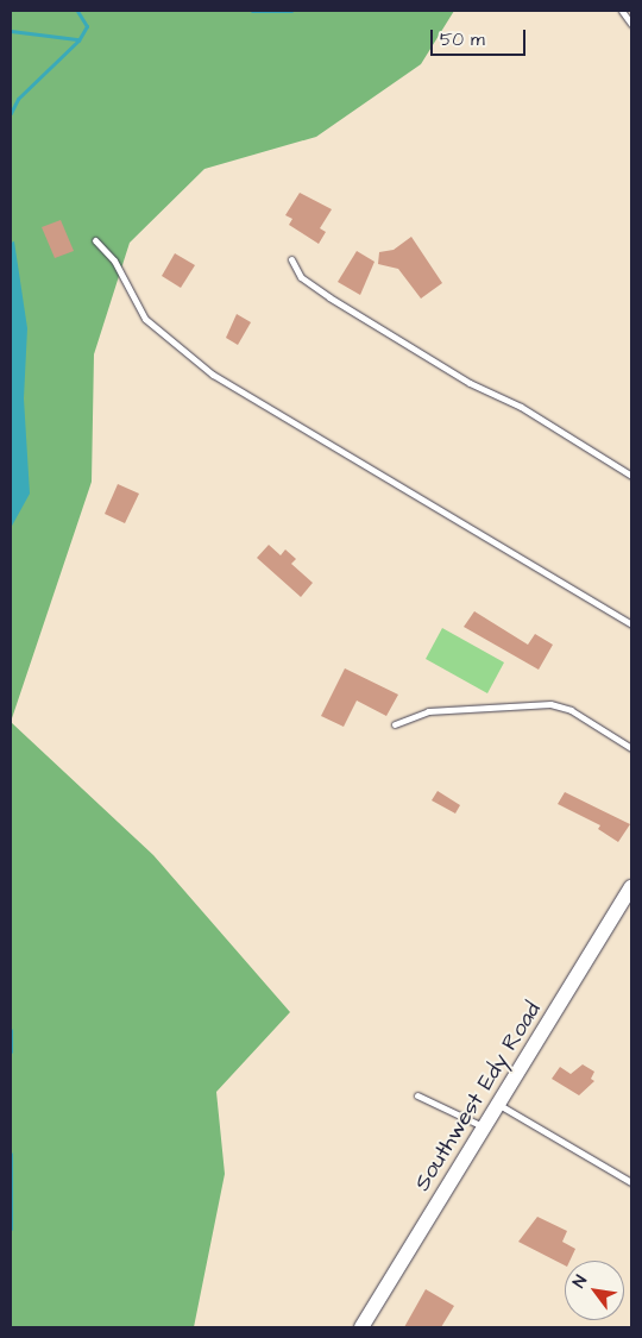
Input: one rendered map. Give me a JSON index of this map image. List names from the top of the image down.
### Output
{
  "streets": {
    "street": ["Southwest Edy Road"]
  },
  "scale_bar": "50 m",
  "north": "top left"
}
